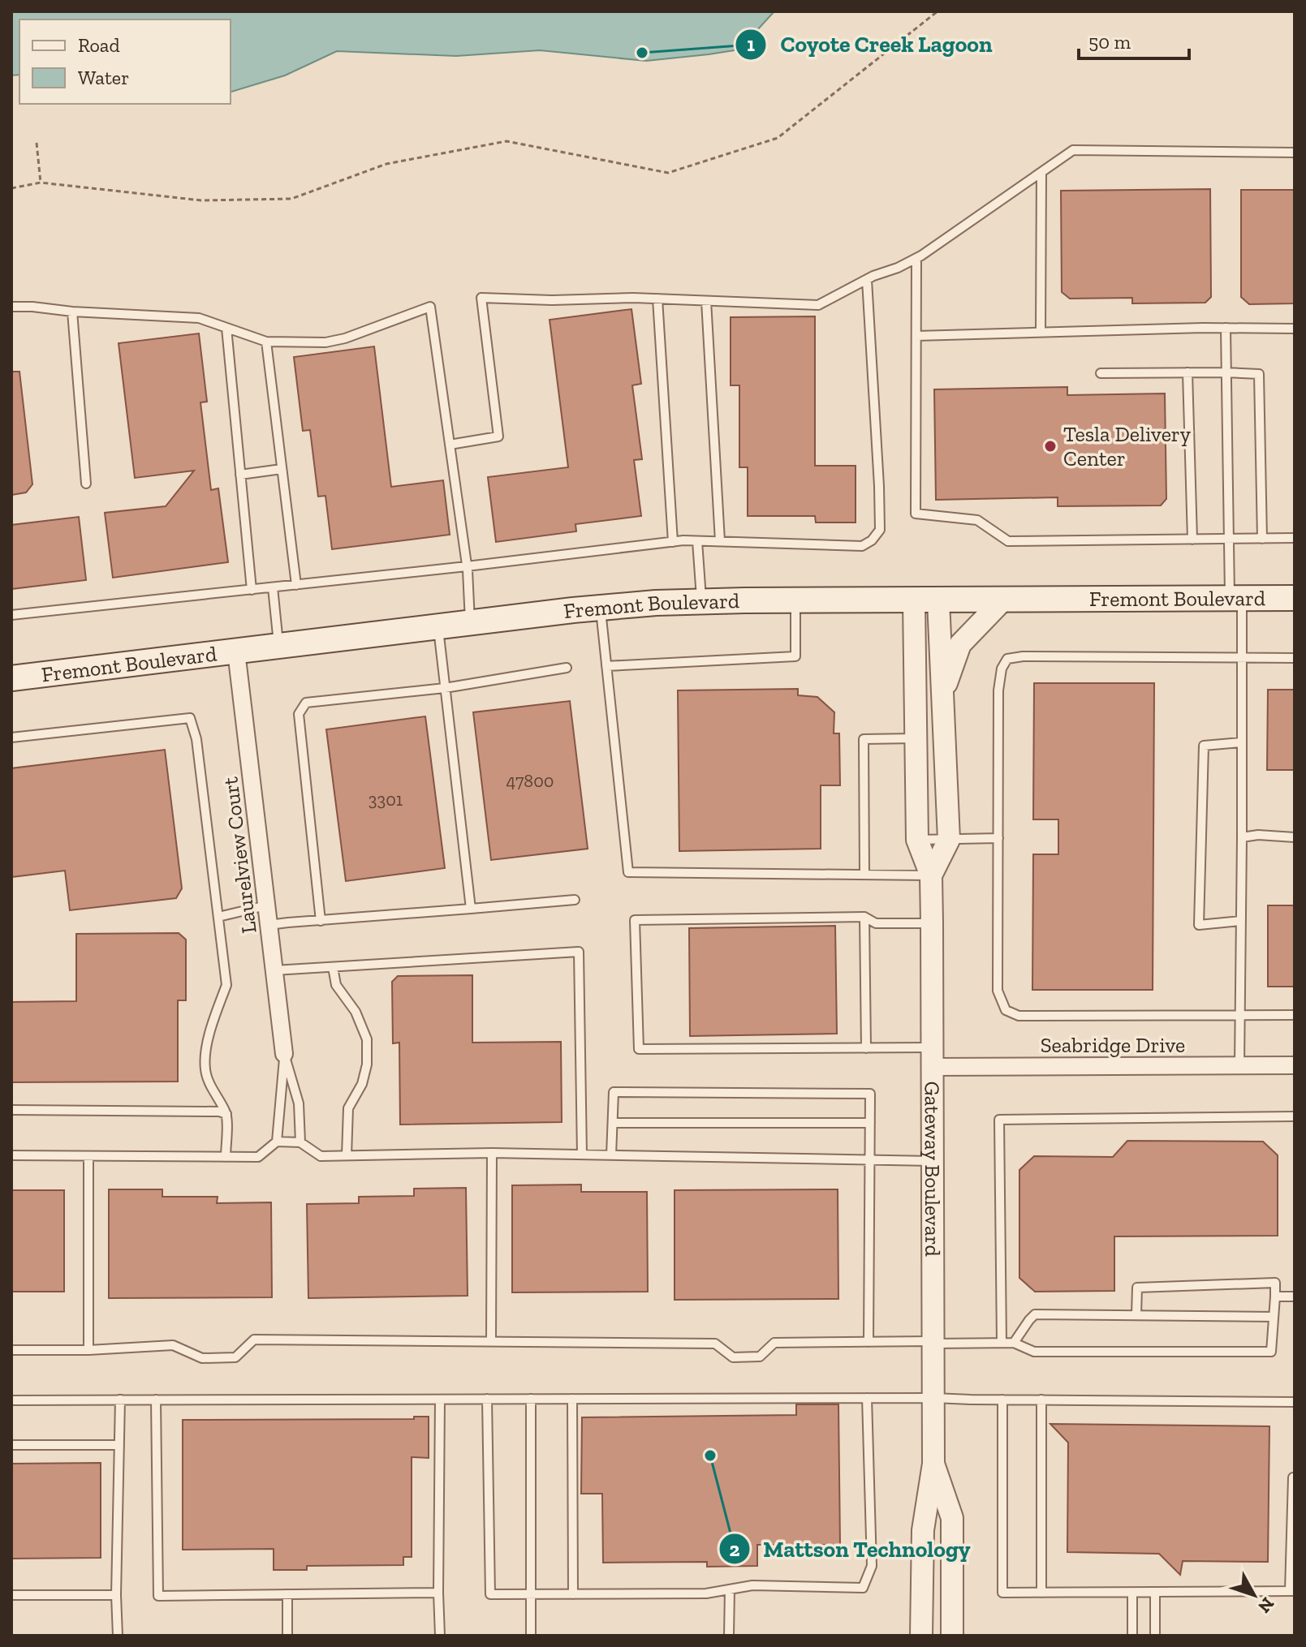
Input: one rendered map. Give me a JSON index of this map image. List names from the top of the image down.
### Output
{
  "streets": {
    "main road": ["Fremont Boulevard"],
    "street": ["Laurelview Court", "Seabridge Drive", "Gateway Boulevard"]
  },
  "crossings": [
    ["Fremont Boulevard", "Laurelview Court"],
    ["Fremont Boulevard", "Gateway Boulevard"],
    ["Seabridge Drive", "Gateway Boulevard"]
  ],
  "places": ["Coyote Creek Lagoon", "Tesla Delivery Center", "Mattson Technology"],
  "house_numbers": ["47800", "3301"],
  "legend": ["Road", "Water"],
  "scale_bar": "50 m",
  "north": "bottom right"
}
